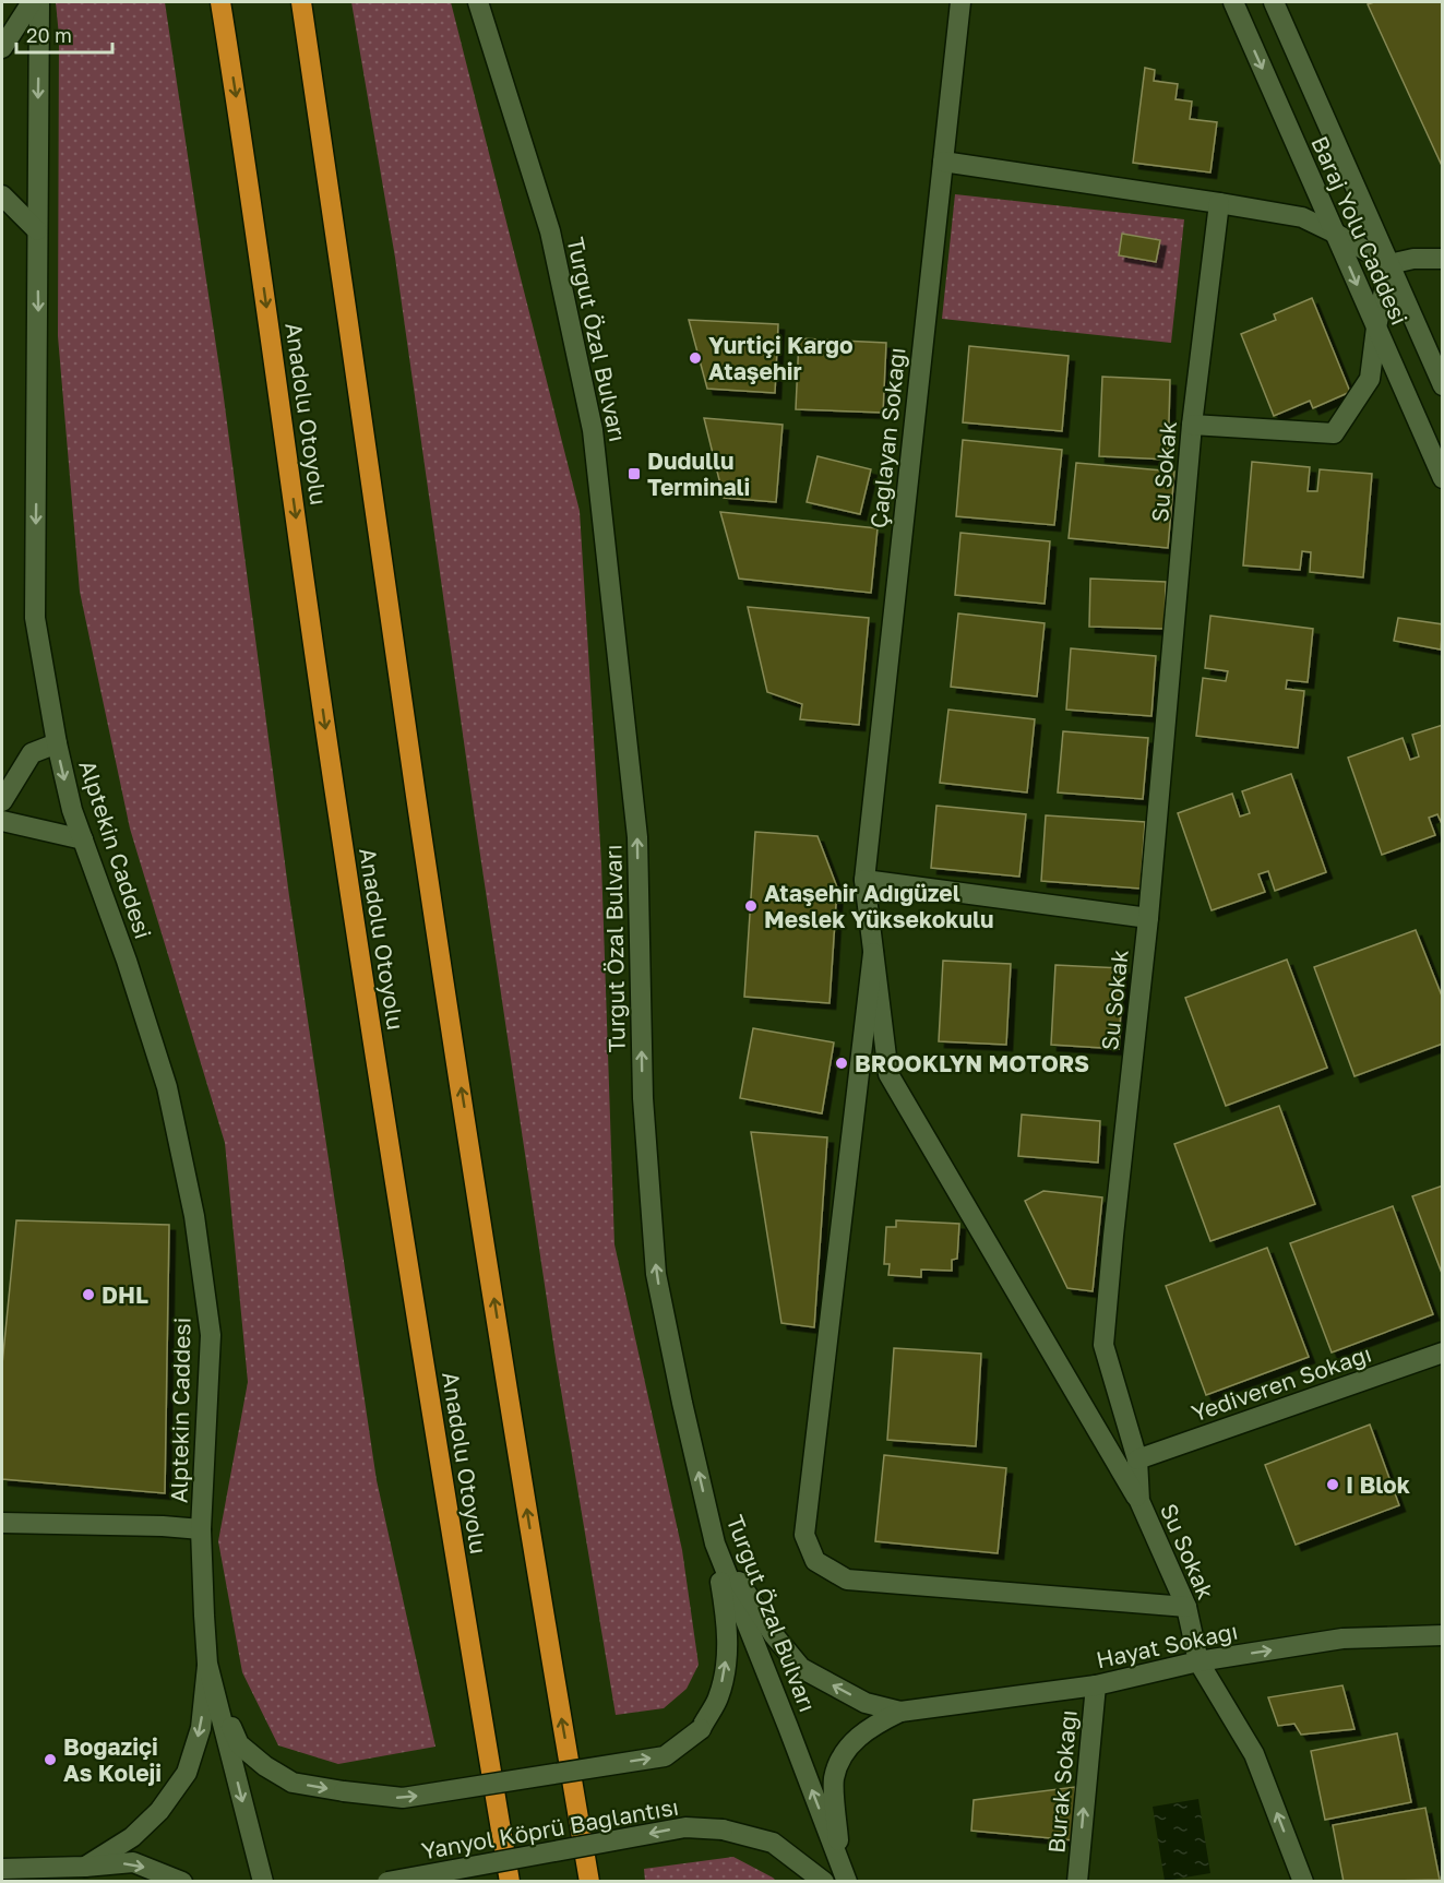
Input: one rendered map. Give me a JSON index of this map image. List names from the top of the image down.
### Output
{
  "streets": {
    "highway": ["Anadolu Otoyolu"],
    "street": [
      "Baraj Yolu Caddesi",
      "Turgut Özal Bulvarı",
      "Çağlayan Sokağı",
      "Su Sokak",
      "Alptekin Caddesi",
      "Yediveren Sokağı",
      "Hayat Sokağı",
      "Burak Sokağı",
      "Yanyol Köprü Bağlantısı"
    ]
  },
  "crossings": [
    ["Çağlayan Sokağı", "Su Sokak"],
    ["Su Sokak", "Yediveren Sokağı"],
    ["Su Sokak", "Hayat Sokağı"],
    ["Hayat Sokağı", "Burak Sokağı"]
  ],
  "one_way": [
    "Turgut Özal Bulvarı",
    "Alptekin Caddesi",
    "Hayat Sokağı",
    "Burak Sokağı",
    "Yanyol Köprü Bağlantısı"
  ],
  "places": {
    "other": [
      "Yurtiçi Kargo Ataşehir",
      "Ataşehir Adıgüzel Meslek Yüksekokulu",
      "BROOKLYN MOTORS",
      "DHL",
      "I Blok",
      "Boğaziçi As Koleji"
    ],
    "transit": ["Dudullu Terminali"]
  },
  "scale_bar": "20 m"
}
